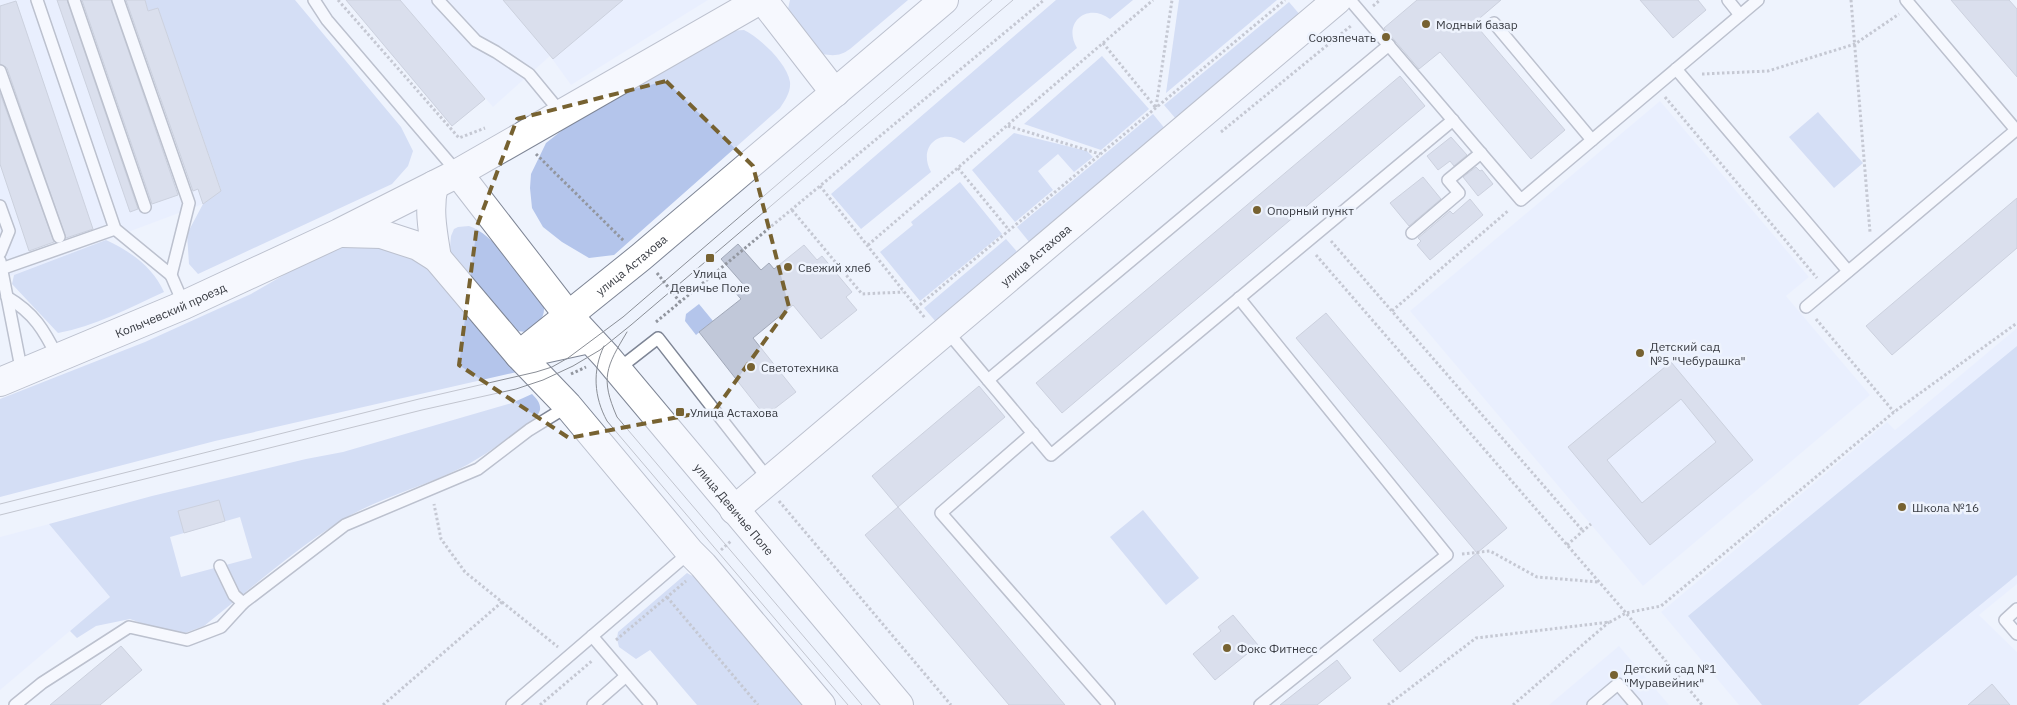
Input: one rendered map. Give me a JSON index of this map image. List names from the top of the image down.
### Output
{
  "streets": {
    "main road": ["улица Астахова", "Колычевский проезд", "улица Девичье Поле"]
  },
  "crossings": [
    ["улица Астахова", "улица Девичье Поле"],
    ["Колычевский проезд", "улица Девичье Поле"]
  ],
  "places": {
    "other": [
      "Модный базар",
      "Союзпечать",
      "Опорный пункт",
      "Свежий хлеб",
      "Детский сад №5 \"Чебурашка\"",
      "Светотехника",
      "Школа №16",
      "Фокс Фитнесс",
      "Детский сад №1 \"Муравейник\""
    ],
    "transit": ["Улица Девичье Поле", "Улица Астахова"]
  }
}
